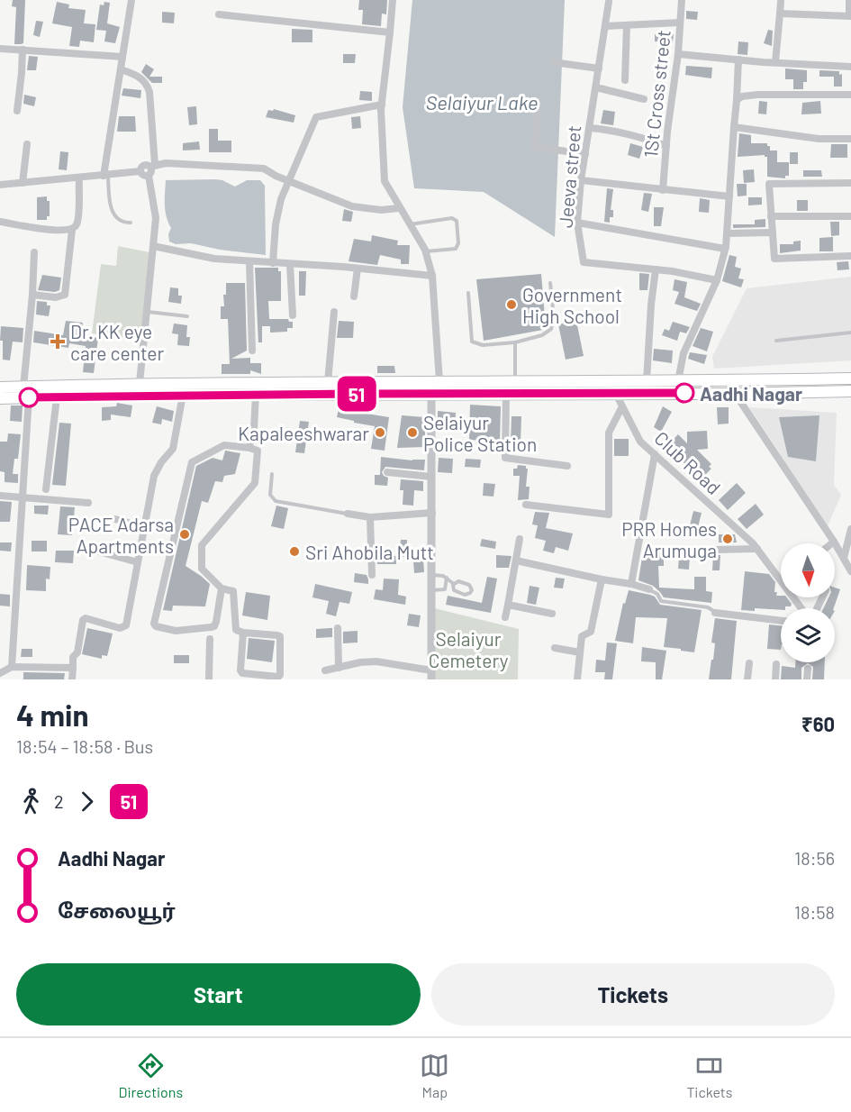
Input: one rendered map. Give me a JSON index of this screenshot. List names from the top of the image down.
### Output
{
  "streets": {
    "street": ["1St Cross street", "Jeeva street", "Club Road"]
  },
  "water": ["Selaiyur Lake"],
  "parks": ["Selaiyur Cemetery"],
  "places": {
    "other": [
      "Government High School",
      "Aadhi Nagar",
      "Kapaleeshwarar",
      "Selaiyur Police Station",
      "PACE Adarsa Apartments",
      "PRR Homes Arumuga",
      "Sri Ahobila Mutt"
    ],
    "health": ["Dr. KK eye care center"]
  },
  "lines": ["bus line 51"],
  "north": "bottom",
  "page": {
    "on_map": "51",
    "heading": ["4 min", "18:54 – 18:58 · Bus", "₹60"],
    "legs": ["2", "51"],
    "list": [
      {
        "name": "Aadhi Nagar",
        "value": "18:56"
      },
      {
        "name": "சேலையூர்",
        "value": "18:58"
      }
    ],
    "buttons": ["Start", "Tickets"],
    "tabs": ["Directions", "Map", "Tickets"]
  }
}
